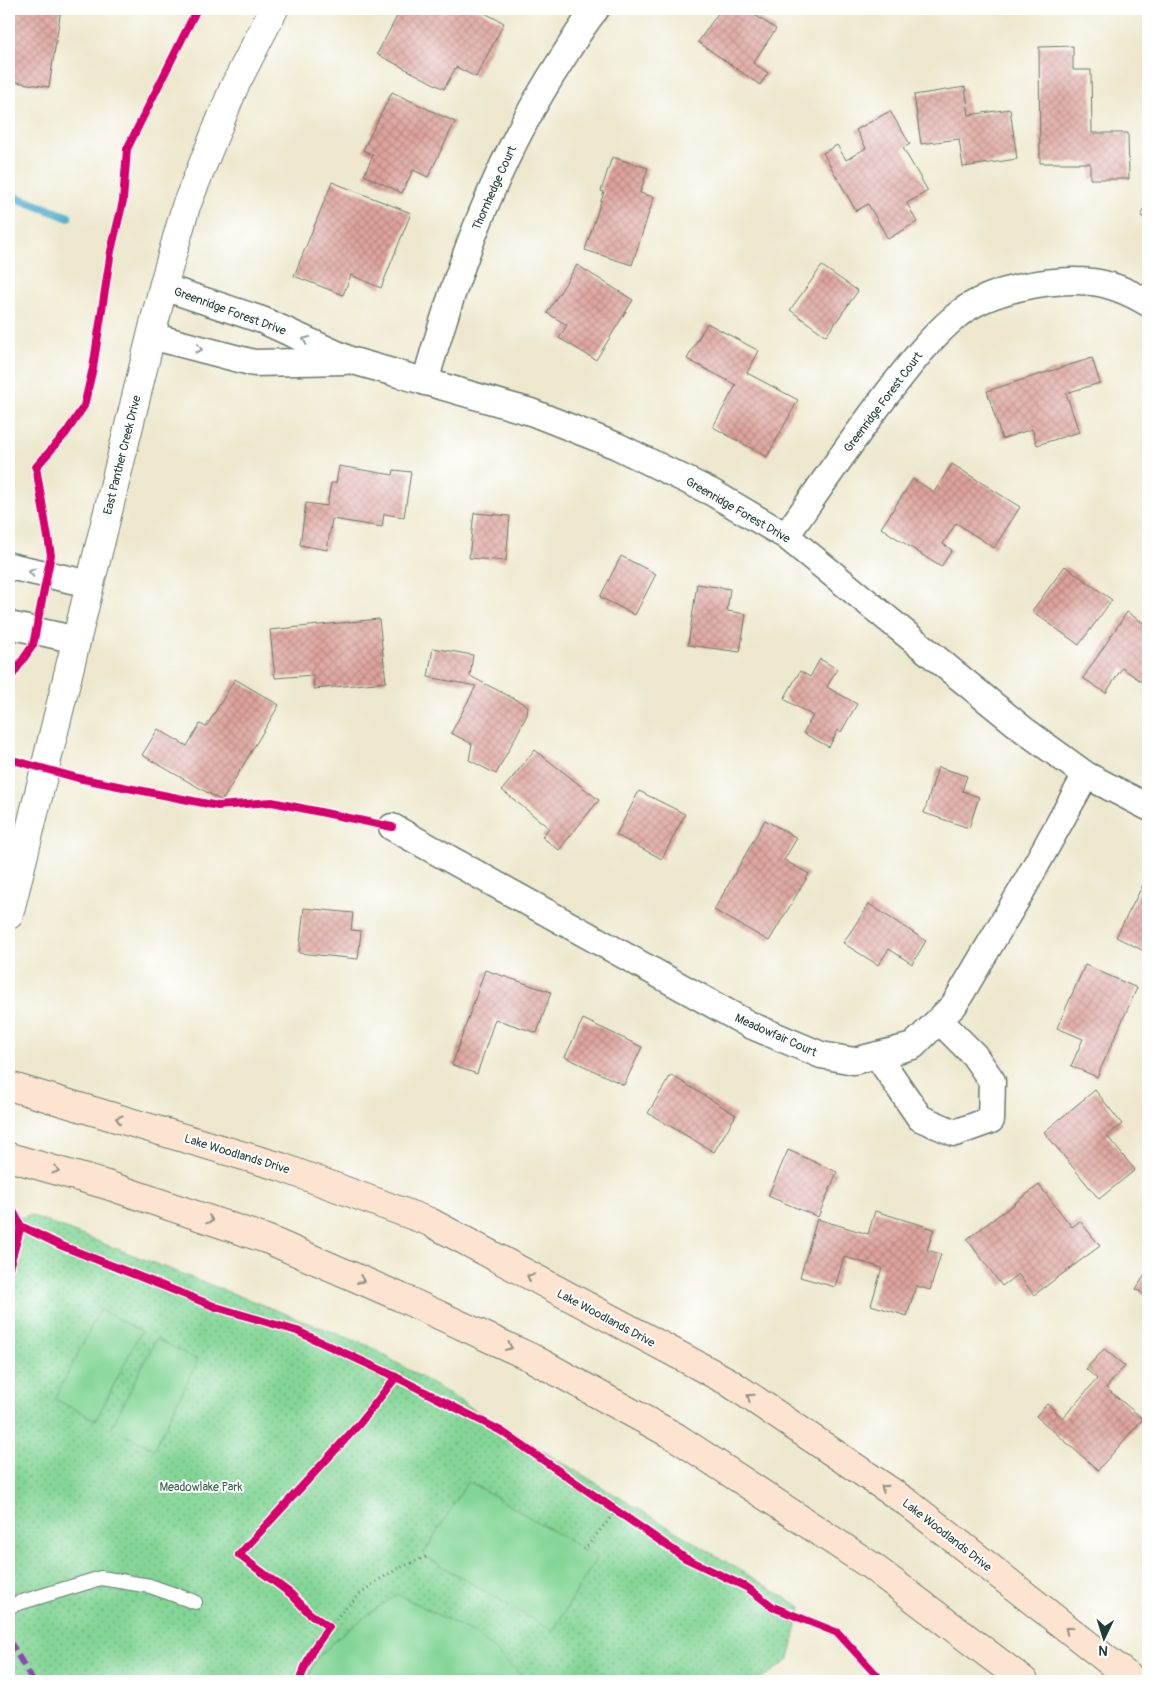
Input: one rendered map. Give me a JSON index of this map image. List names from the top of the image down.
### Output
{
  "streets": {
    "main road": ["Lake Woodlands Drive"],
    "street": [
      "Thornhedge Court",
      "Greenridge Forest Drive",
      "Greenridge Forest Court",
      "East Panther Creek Drive",
      "Meadowfair Court"
    ]
  },
  "crossings": [
    ["Thornhedge Court", "Greenridge Forest Drive"],
    ["Greenridge Forest Drive", "Greenridge Forest Court"],
    ["Greenridge Forest Drive", "East Panther Creek Drive"],
    ["Greenridge Forest Drive", "Meadowfair Court"]
  ],
  "parks": ["Meadowlake Park"],
  "north": "bottom"
}
